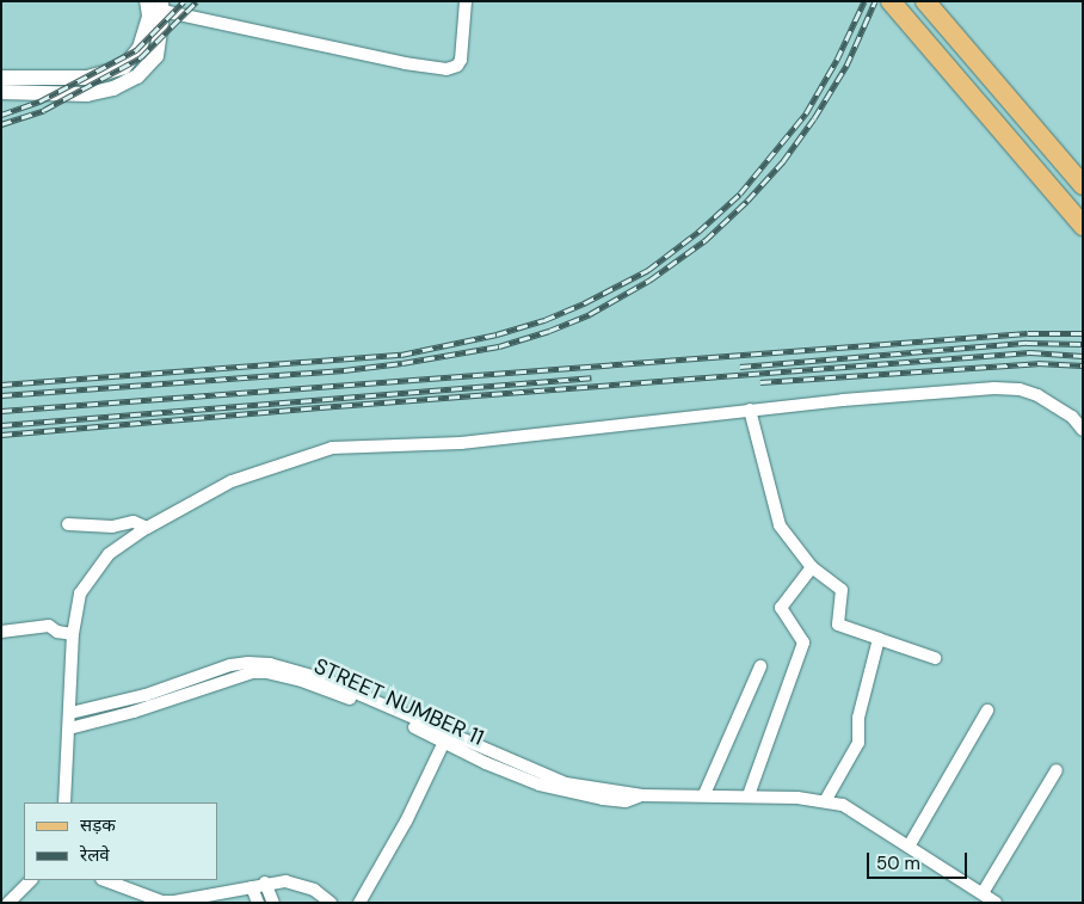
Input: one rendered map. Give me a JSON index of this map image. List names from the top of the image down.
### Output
{
  "streets": {
    "street": ["STREET NUMBER 11"]
  },
  "legend": ["सड़क", "रेलवे"],
  "scale_bar": "50 m"
}
